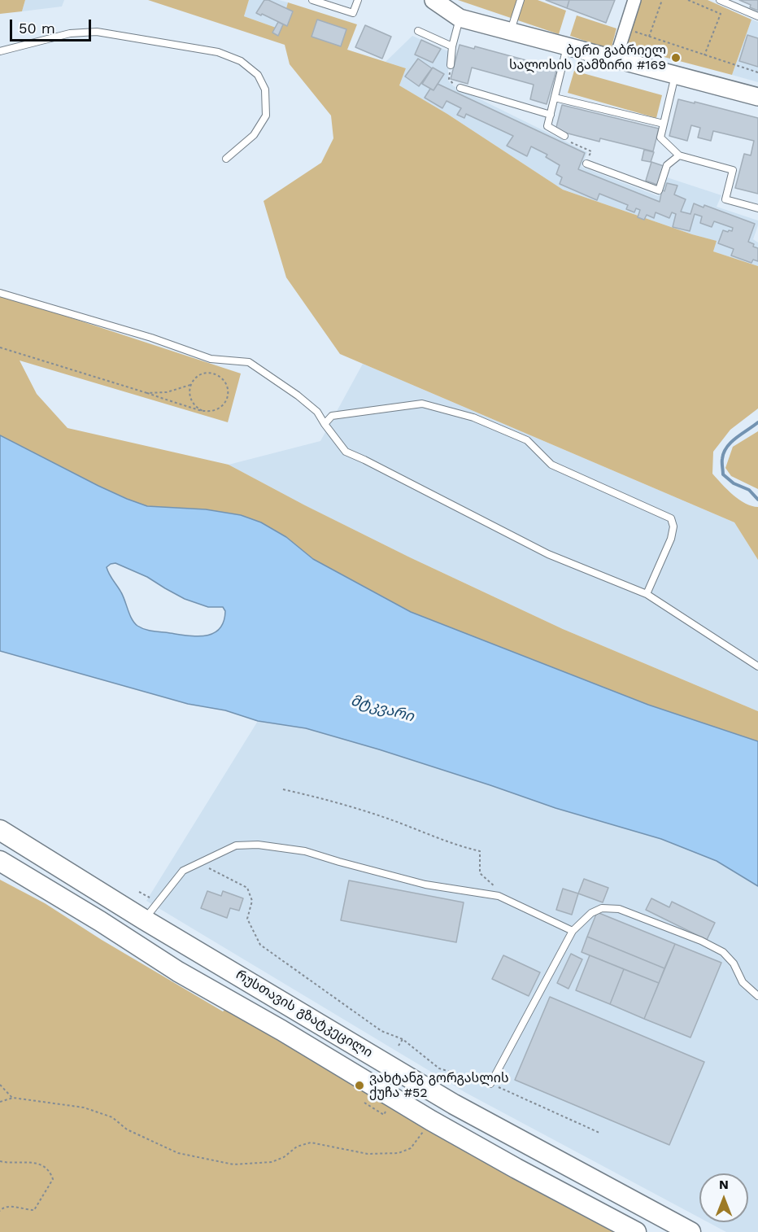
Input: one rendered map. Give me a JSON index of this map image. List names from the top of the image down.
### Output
{
  "streets": {
    "highway": ["რუსთავის გზატკეცილი"]
  },
  "water": ["მტკვარი"],
  "places": ["ბერი გაბრიელ სალოსის გამზირი #169", "ვახტანგ გორგასლის ქუჩა #52"],
  "scale_bar": "50 m",
  "north": "top"
}
